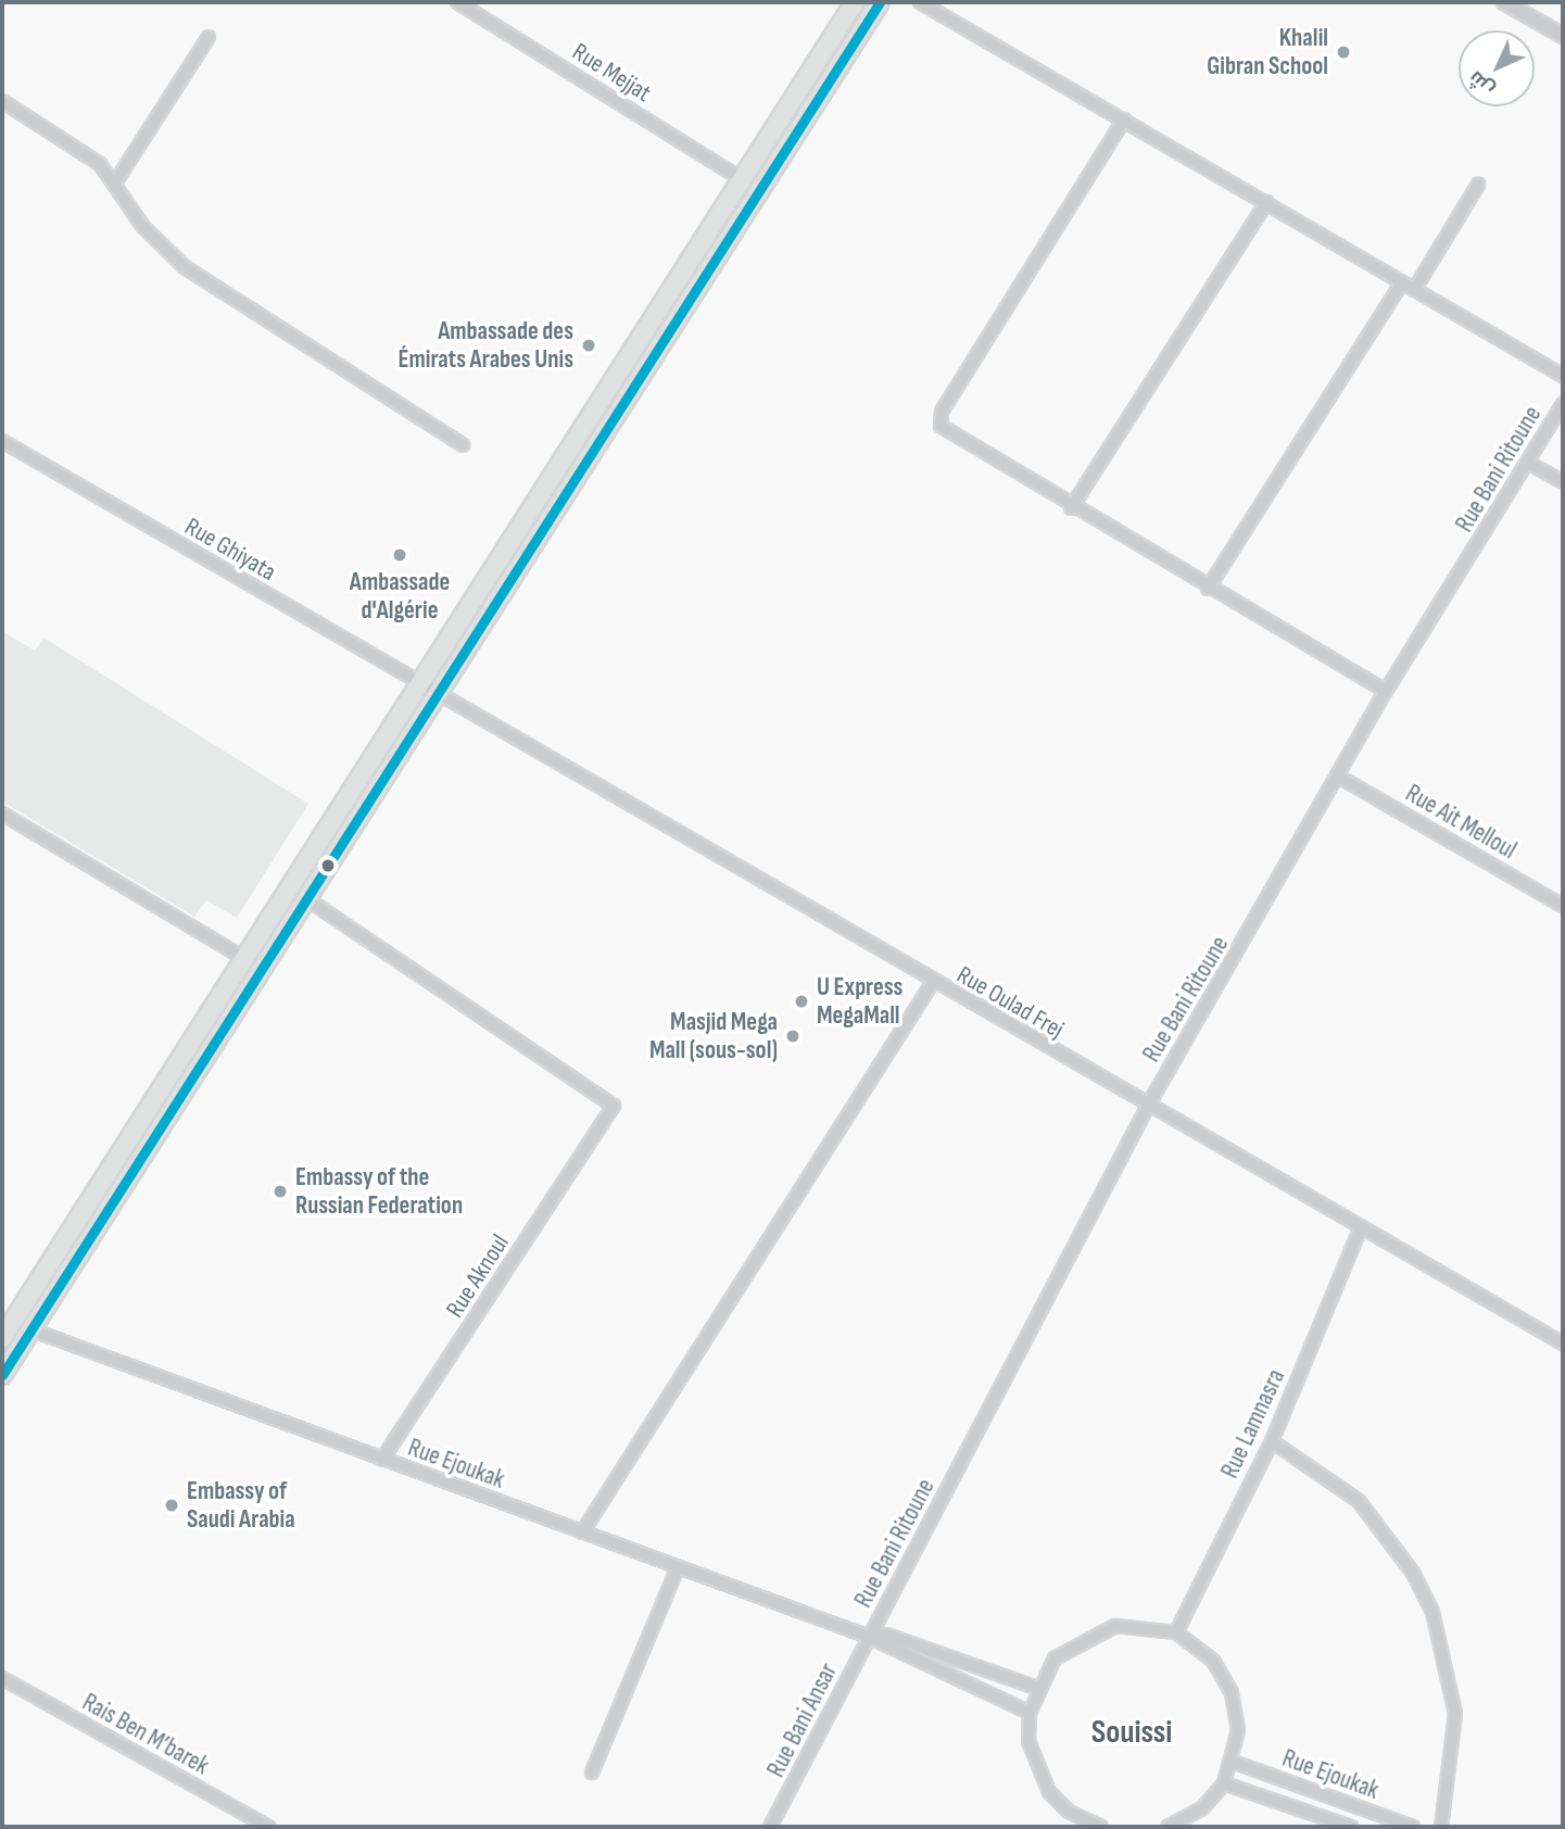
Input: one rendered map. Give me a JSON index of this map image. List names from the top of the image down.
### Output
{
  "streets": {
    "street": [
      "Rue Mejjat",
      "Rue Bani Ritoune",
      "Rue Ghiyata",
      "Rue Ait Melloul",
      "Rue Oulad Frej",
      "Rue Aknoul",
      "Rue Lamnasra",
      "Rue Ejoukak",
      "Rue Bani Ansar",
      "Rais Ben M’barek"
    ]
  },
  "crossings": [
    ["Rue Bani Ritoune", "Rue Ait Melloul"],
    ["Rue Bani Ritoune", "Rue Oulad Frej"],
    ["Rue Bani Ritoune", "Rue Ejoukak"],
    ["Rue Bani Ritoune", "Rue Bani Ansar"],
    ["Rue Ghiyata", "Rue Oulad Frej"],
    ["Rue Oulad Frej", "Rue Lamnasra"],
    ["Rue Aknoul", "Rue Ejoukak"],
    ["Rue Ejoukak", "Rue Bani Ansar"]
  ],
  "districts": ["Souissi"],
  "places": [
    "Khalil Gibran School",
    "Ambassade des Émirats Arabes Unis",
    "Ambassade d'Algérie",
    "U Express MegaMall",
    "Masjid Mega Mall (sous-sol)",
    "Embassy of the Russian Federation",
    "Embassy of Saudi Arabia"
  ],
  "north": "bottom left"
}
